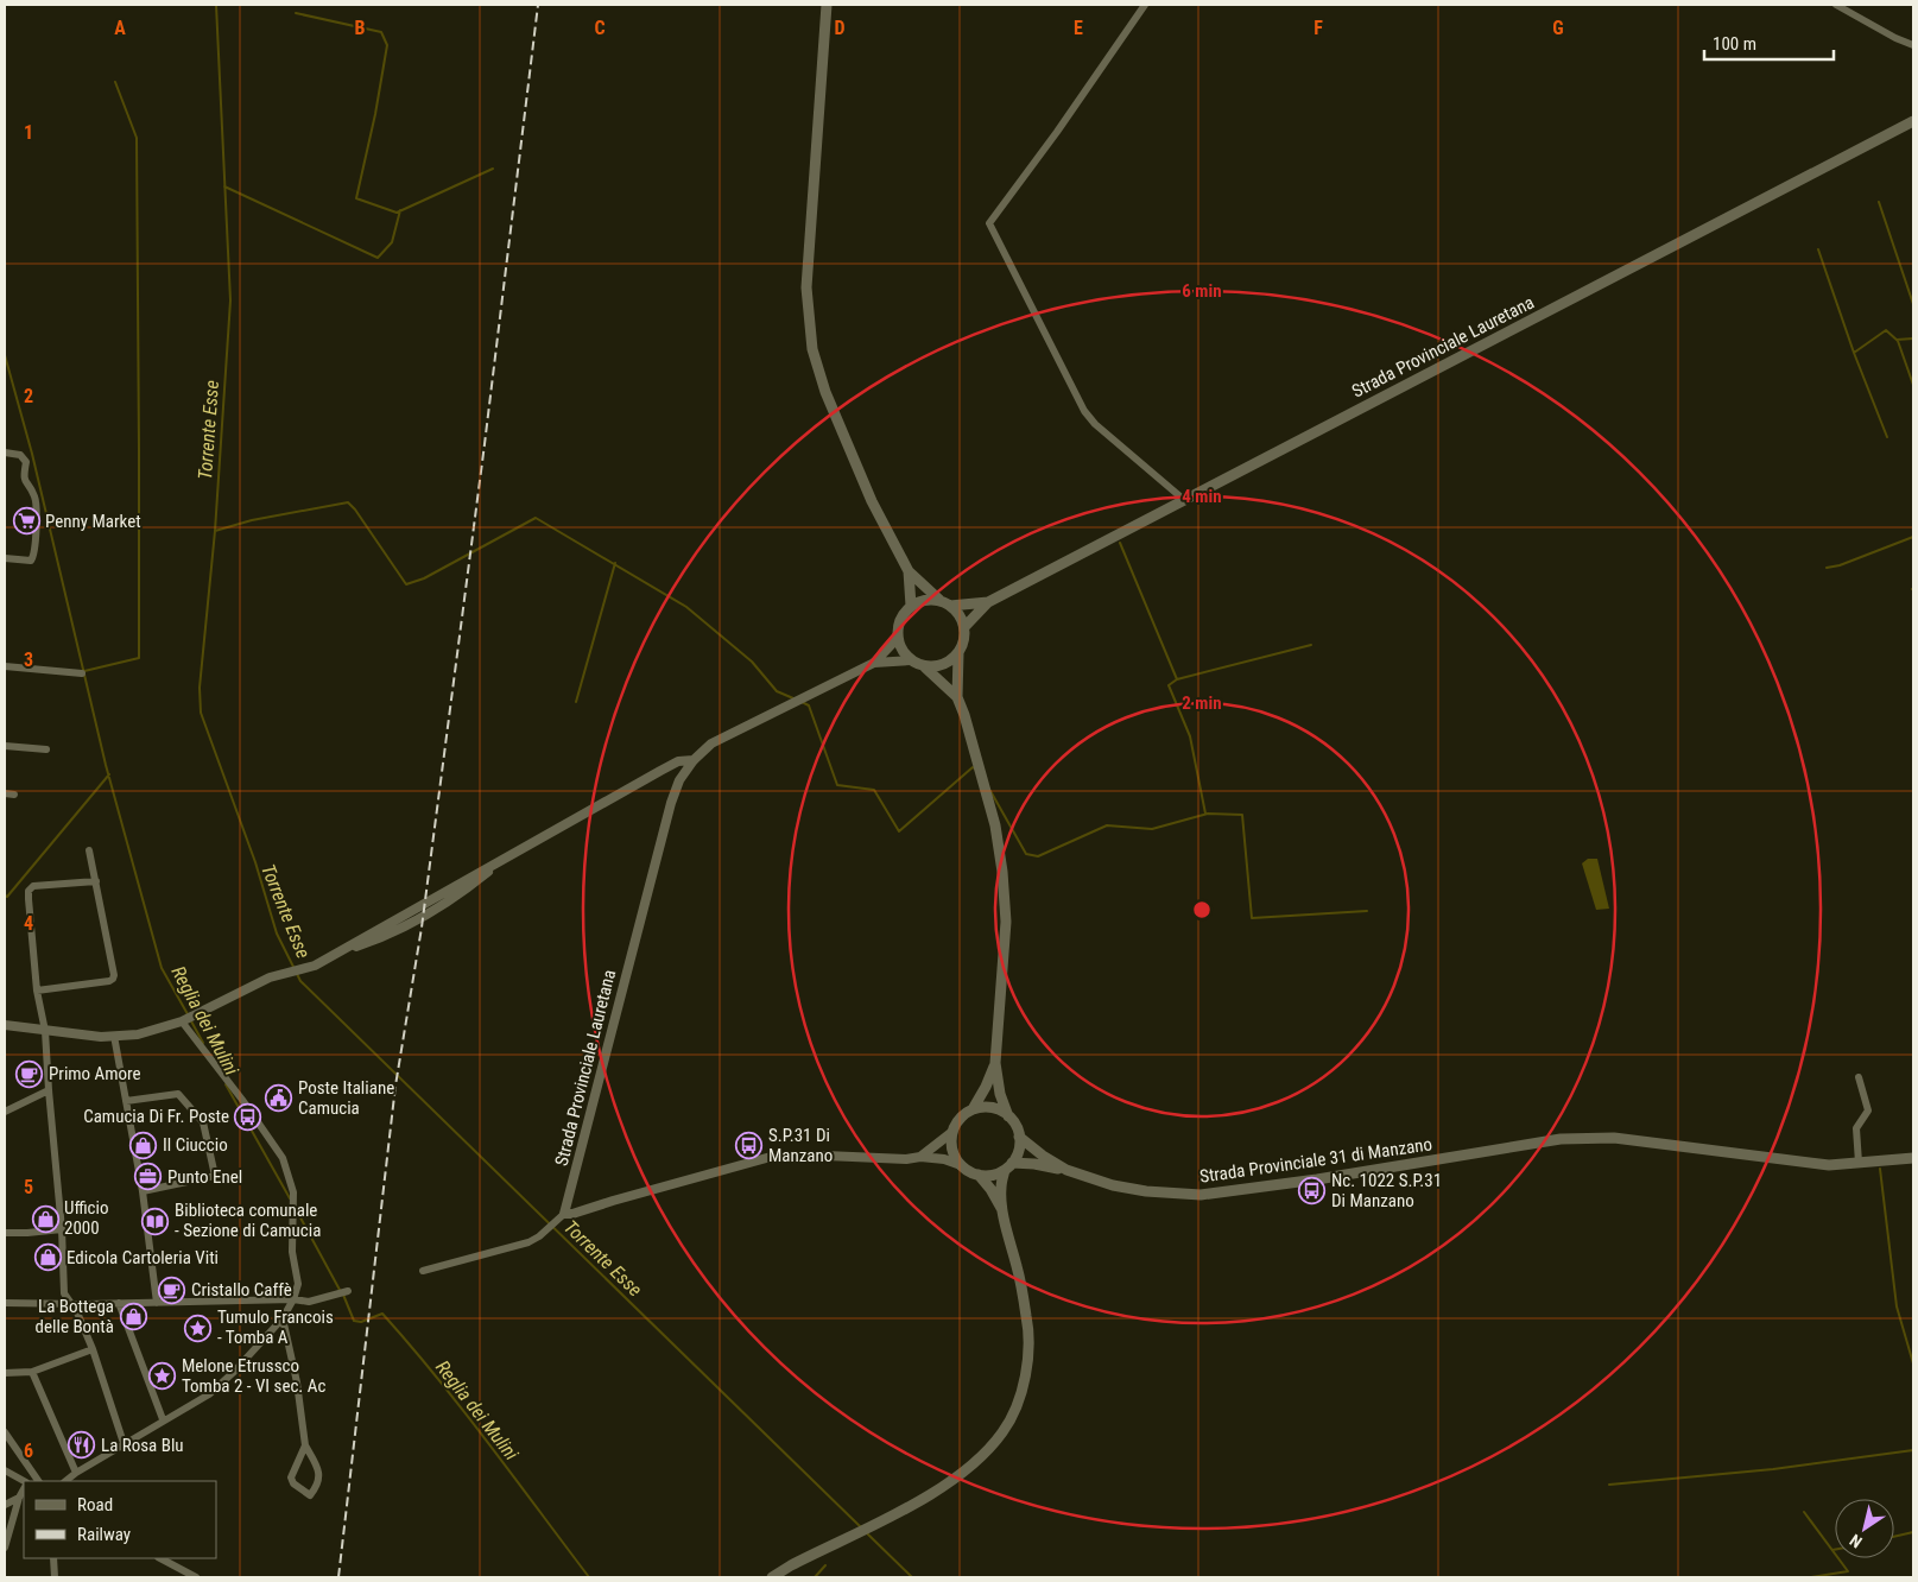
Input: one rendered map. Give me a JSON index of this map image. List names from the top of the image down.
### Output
{
  "streets": {
    "main road": ["Strada Provinciale Lauretana", "Strada Provinciale 31 di Manzano"]
  },
  "water": ["Torrente Esse", "Reglia dei Mulini"],
  "places": {
    "supermarket": ["Penny Market"],
    "cafe": ["Primo Amore", "Cristallo Caffè"],
    "public building": ["Poste Italiane Camucia"],
    "bus stop": ["Camucia Di Fr. Poste", "S.P.31 Di Manzano", "Nc. 1022 S.P.31 Di Manzano"],
    "shop": [
      "Il Ciuccio",
      "Ufficio 2000",
      "Edicola Cartoleria Viti",
      "La Bottega delle Bontà"
    ],
    "office": ["Punto Enel"],
    "library": ["Biblioteca comunale - Sezione di Camucia"],
    "place": ["Tumulo Francois - Tomba A", "Melone Etrussco Tomba 2 - VI sec. Ac"],
    "restaurant": ["La Rosa Blu"]
  },
  "legend": ["Road", "Railway"],
  "scale_bar": "100 m",
  "north": "bottom left",
  "grid": {
    "columns": [
      "A",
      "B",
      "C",
      "D",
      "E",
      "F",
      "G"
    ],
    "rows": [
      "1",
      "2",
      "3",
      "4",
      "5",
      "6"
    ]
  },
  "rings": ["6 min", "4 min", "2 min"]
}
